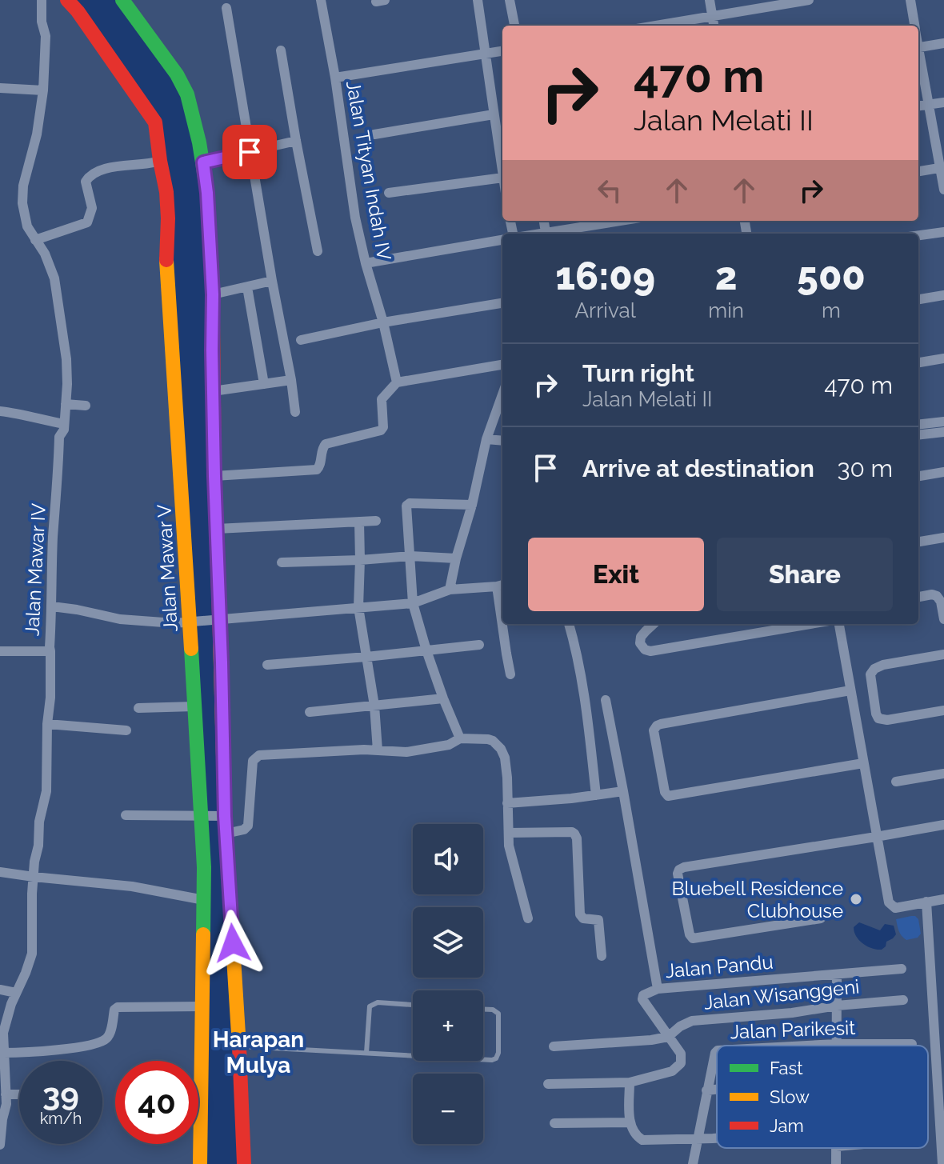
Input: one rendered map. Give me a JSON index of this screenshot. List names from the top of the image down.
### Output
{
  "streets": {
    "street": [
      "Jalan Tityan Indah IV",
      "Jalan Mawar V",
      "Jalan Mawar IV",
      "Jalan Pandu",
      "Jalan Wisanggeni",
      "Jalan Parikesit"
    ]
  },
  "crossings": [
    ["Jalan Pandu", "Jalan Wisanggeni"]
  ],
  "districts": ["Harapan Mulya"],
  "places": ["Bluebell Residence Clubhouse"],
  "legend": ["Fast", "Slow", "Jam"],
  "page": {
    "turn": ["470 m", "Jalan Melati II"],
    "eta": [
      "16:09",
      "Arrival",
      "2",
      "min",
      "500",
      "m"
    ],
    "list": [
      {
        "name": "Turn right",
        "note": "Jalan Melati II",
        "value": "470 m"
      },
      {
        "name": "Arrive at destination",
        "value": "30 m"
      }
    ],
    "buttons": ["Exit", "Share"],
    "map_buttons": ["+", "−"],
    "speed": "39 km/h",
    "limit": "40"
  }
}
